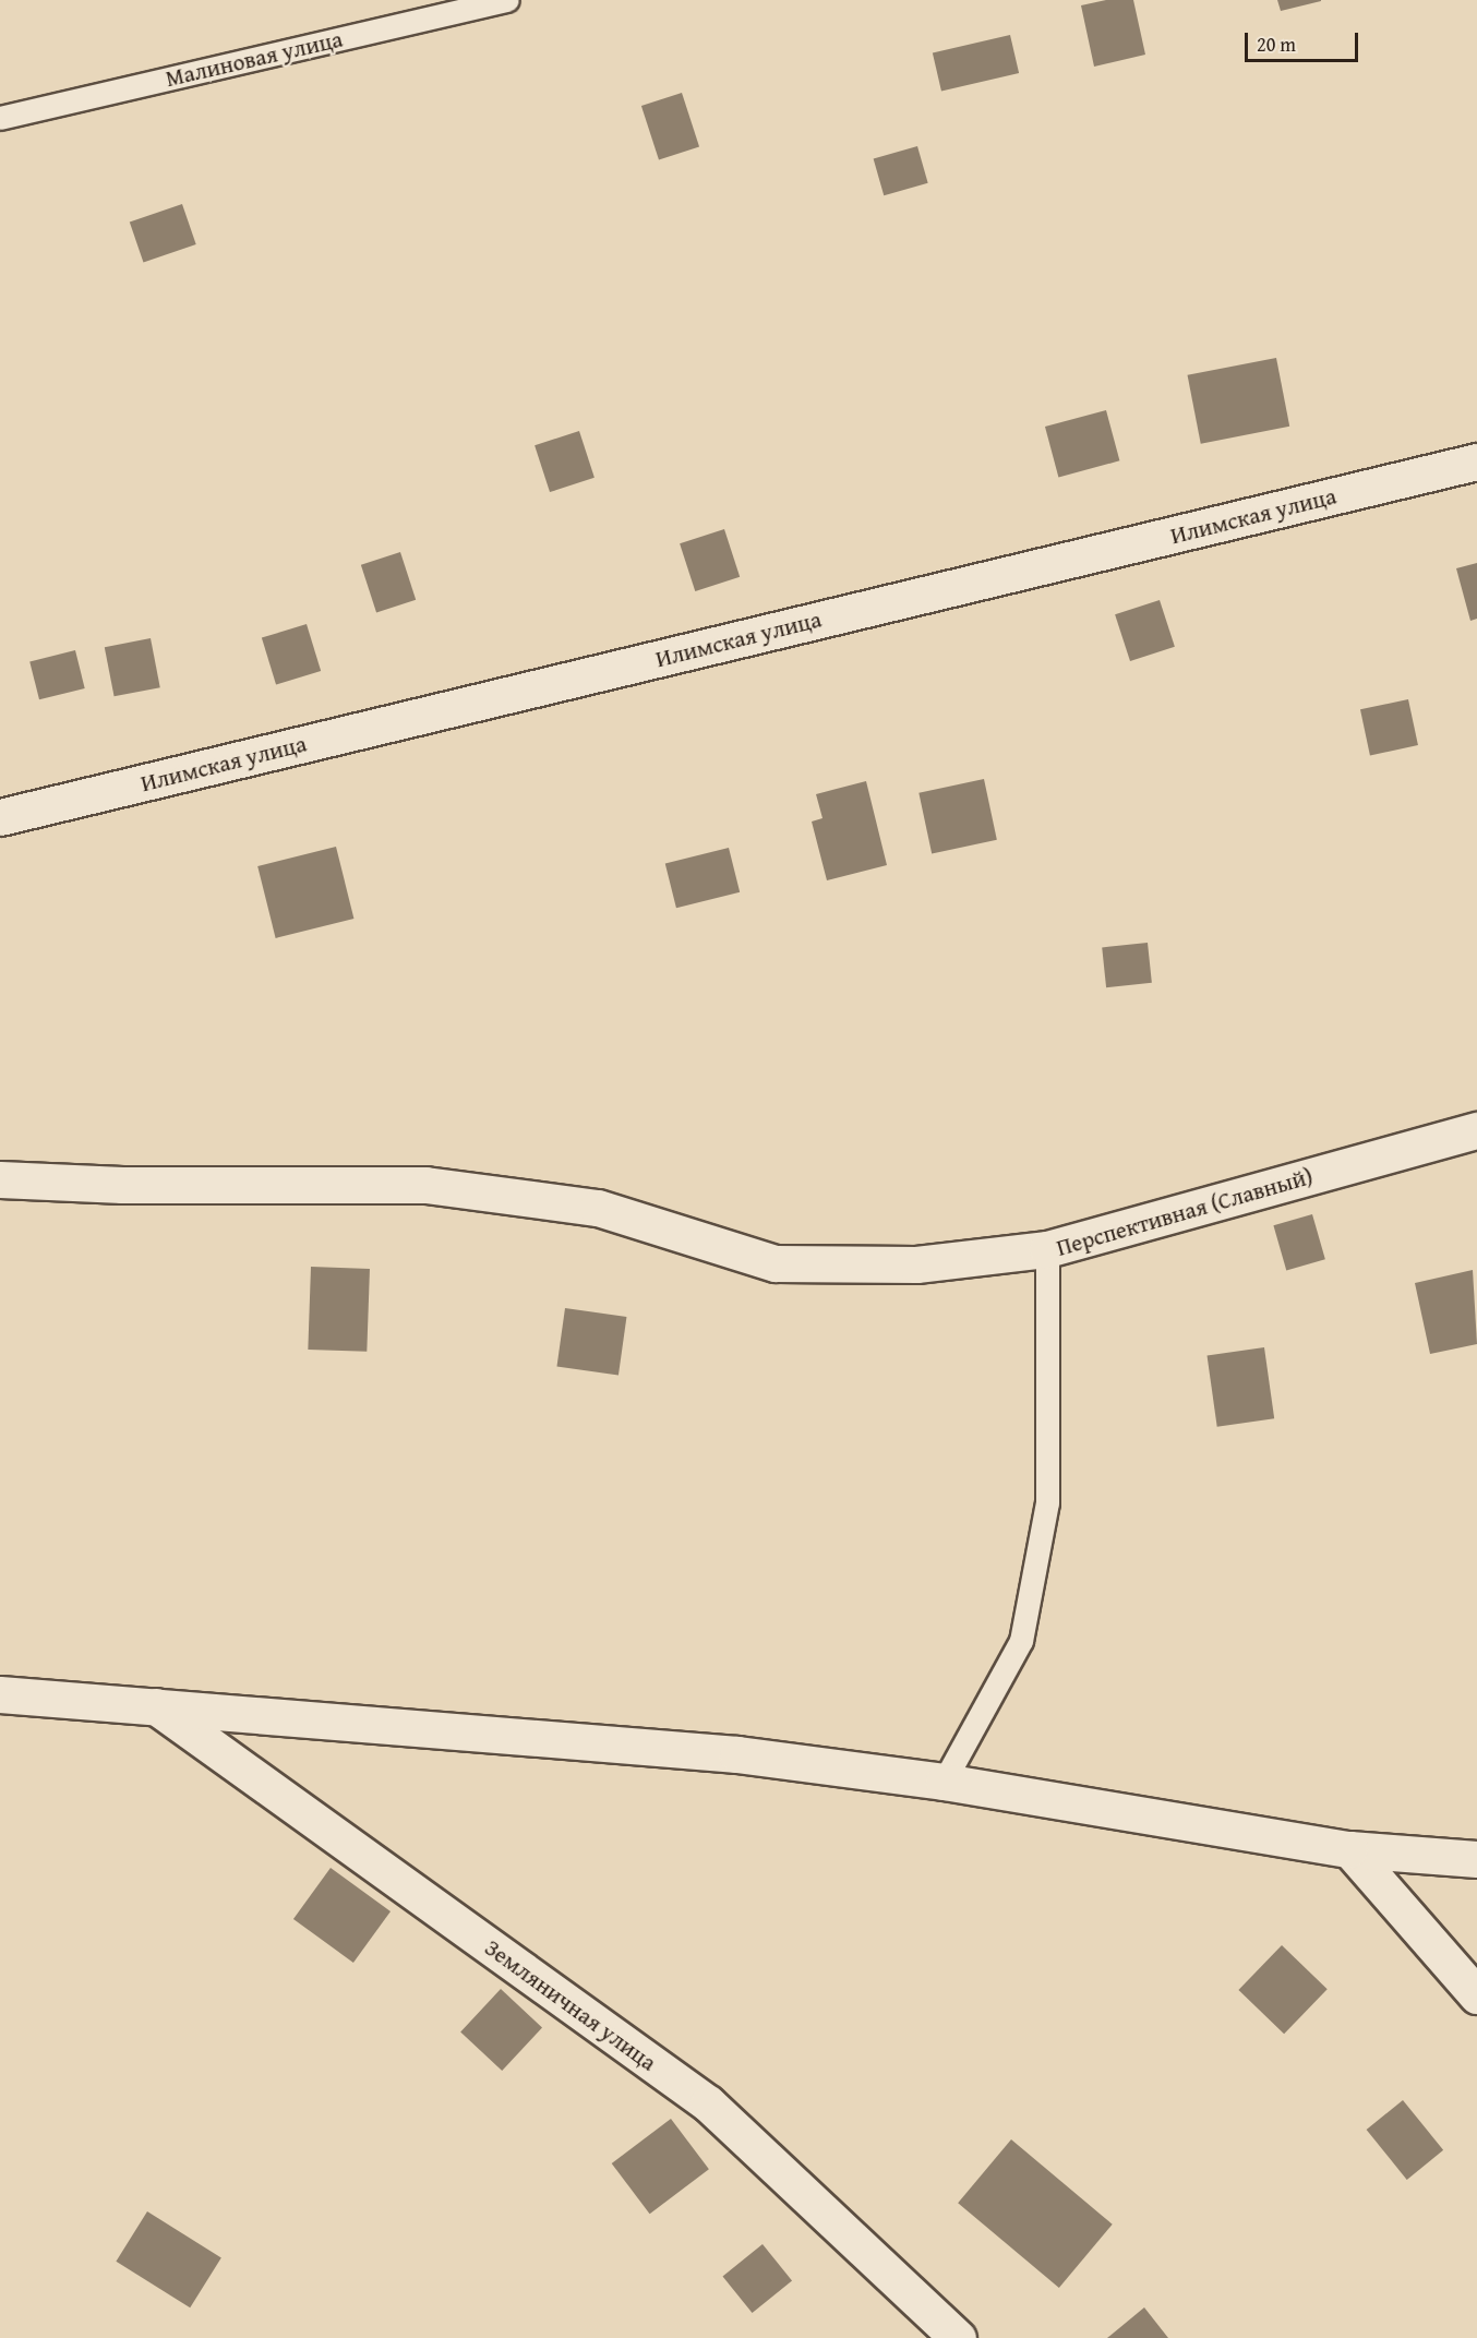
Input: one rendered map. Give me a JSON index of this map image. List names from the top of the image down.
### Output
{
  "streets": {
    "street": ["Илимская улица", "Перспективная (Славный)", "Земляничная улица"],
    "lane": ["Малиновая улица"]
  },
  "scale_bar": "20 m"
}
